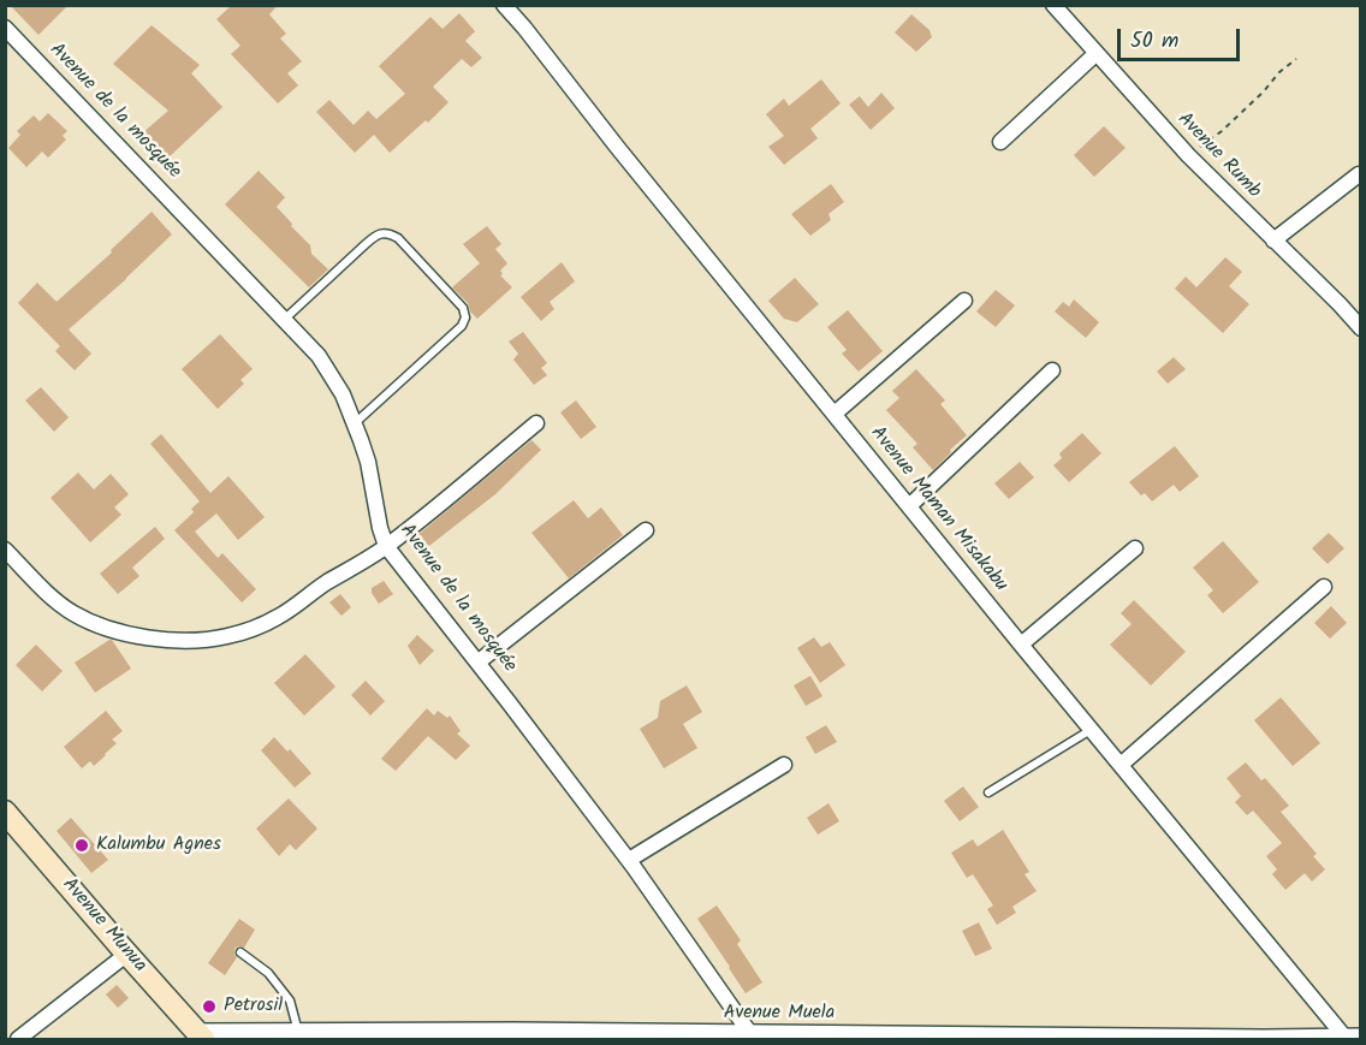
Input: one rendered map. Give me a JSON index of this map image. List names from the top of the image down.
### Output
{
  "streets": {
    "main road": ["Avenue Munua"],
    "street": [
      "Avenue de la mosquée",
      "Avenue Rumb",
      "Avenue Maman Misakabu",
      "Avenue Muela"
    ]
  },
  "crossings": [
    ["Avenue de la mosquée", "Avenue Muela"],
    ["Avenue Maman Misakabu", "Avenue Muela"],
    ["Avenue Munua", "Avenue Muela"]
  ],
  "places": ["Kalumbu Agnes", "Petrosil"],
  "scale_bar": "50 m"
}
